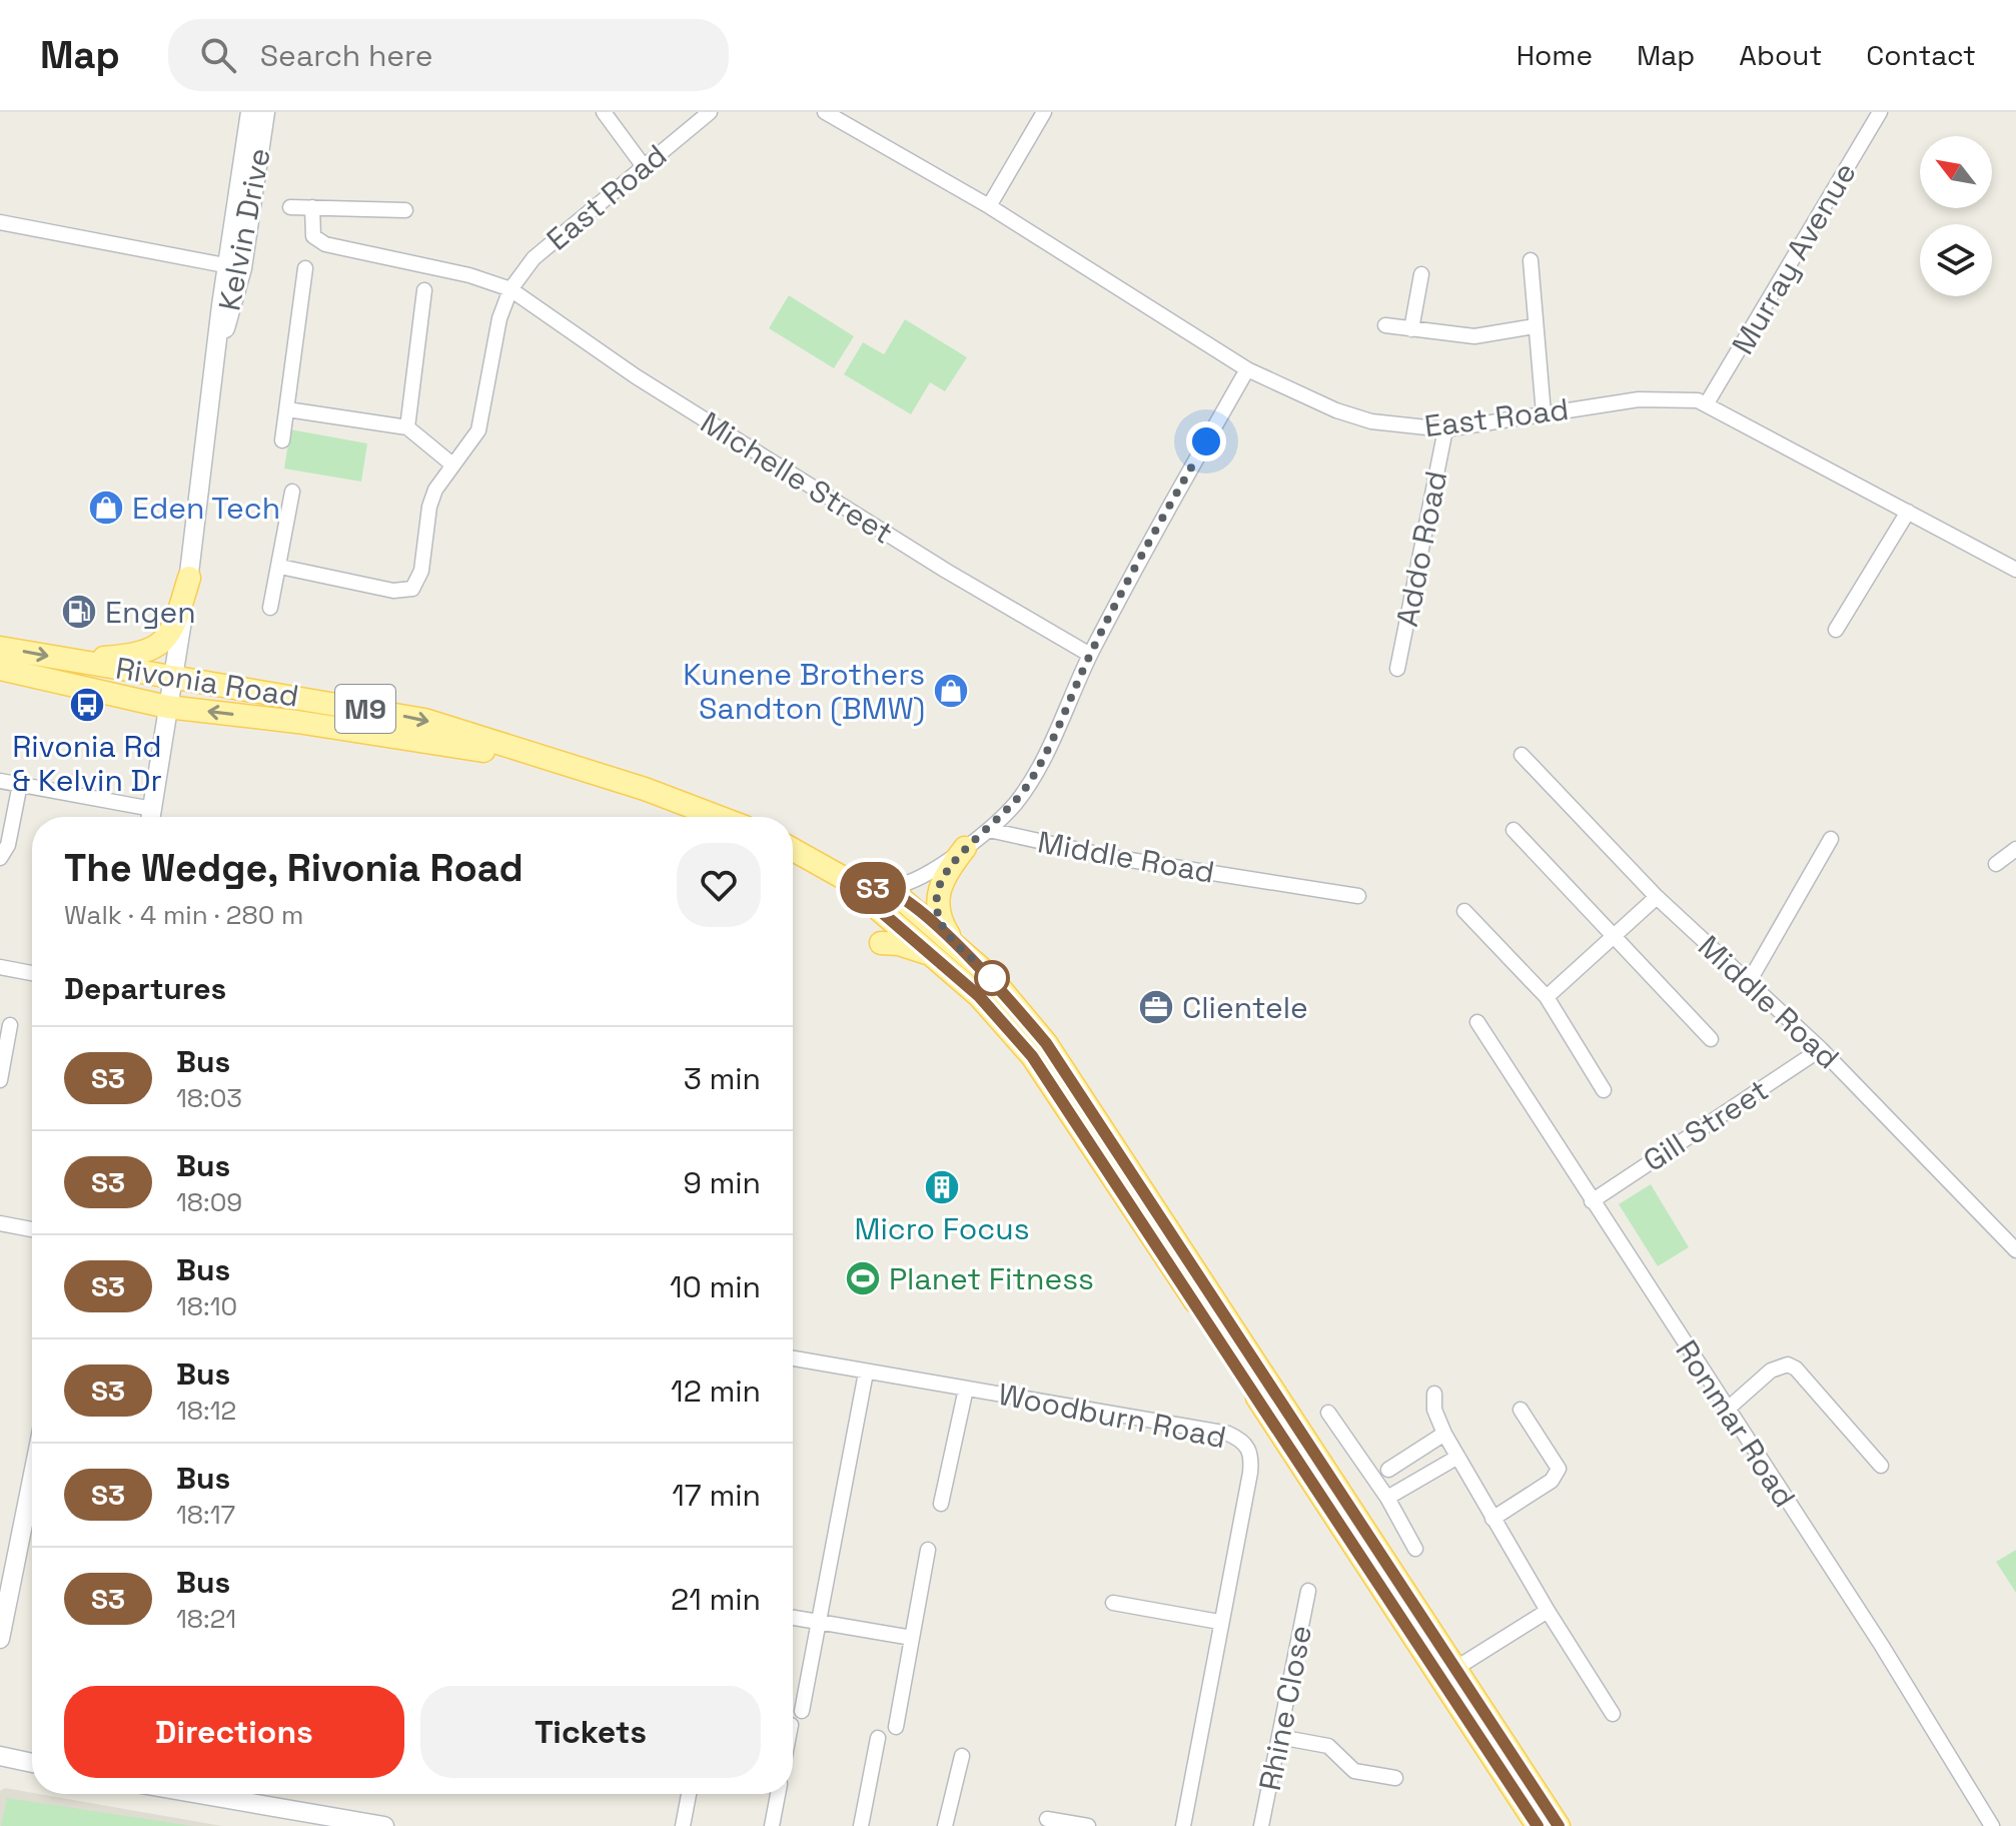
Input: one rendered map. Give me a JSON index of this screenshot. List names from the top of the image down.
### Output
{
  "streets": {
    "main road": ["Kelvin Drive", "Rivonia Road", "M9"],
    "street": [
      "East Road",
      "Murray Avenue",
      "Michelle Street",
      "Addo Road",
      "Middle Road",
      "Gill Street",
      "Woodburn Road",
      "Ronmar Road",
      "Rhine Close"
    ]
  },
  "crossings": [
    ["East Road", "Murray Avenue"],
    ["East Road", "Michelle Street"],
    ["East Road", "Addo Road"],
    ["Kelvin Drive", "Rivonia Road"],
    ["Middle Road", "Gill Street"],
    ["Gill Street", "Ronmar Road"]
  ],
  "places": {
    "shop": ["Eden Tech", "Kunene Brothers Sandton (BMW)"],
    "fuel station": ["Engen"],
    "bus stop": ["Rivonia Rd & Kelvin Dr"],
    "office": ["Clientele"],
    "building": ["Micro Focus"],
    "sports": ["Planet Fitness"]
  },
  "lines": ["bus line S3"],
  "north": "top left",
  "page": {
    "header": "Map",
    "search": "Search here",
    "nav": [
      "Home",
      "Map",
      "About",
      "Contact"
    ],
    "on_map": "S3",
    "heading": [
      ["The Wedge, Rivonia Road", "Walk · 4 min · 280 m"],
      "Departures"
    ],
    "list": [
      {
        "mark": "S3",
        "name": "Bus",
        "note": "18:03",
        "value": "3 min"
      },
      {
        "mark": "S3",
        "name": "Bus",
        "note": "18:09",
        "value": "9 min"
      },
      {
        "mark": "S3",
        "name": "Bus",
        "note": "18:10",
        "value": "10 min"
      },
      {
        "mark": "S3",
        "name": "Bus",
        "note": "18:12",
        "value": "12 min"
      },
      {
        "mark": "S3",
        "name": "Bus",
        "note": "18:17",
        "value": "17 min"
      },
      {
        "mark": "S3",
        "name": "Bus",
        "note": "18:21",
        "value": "21 min"
      }
    ],
    "buttons": ["Directions", "Tickets"]
  }
}
